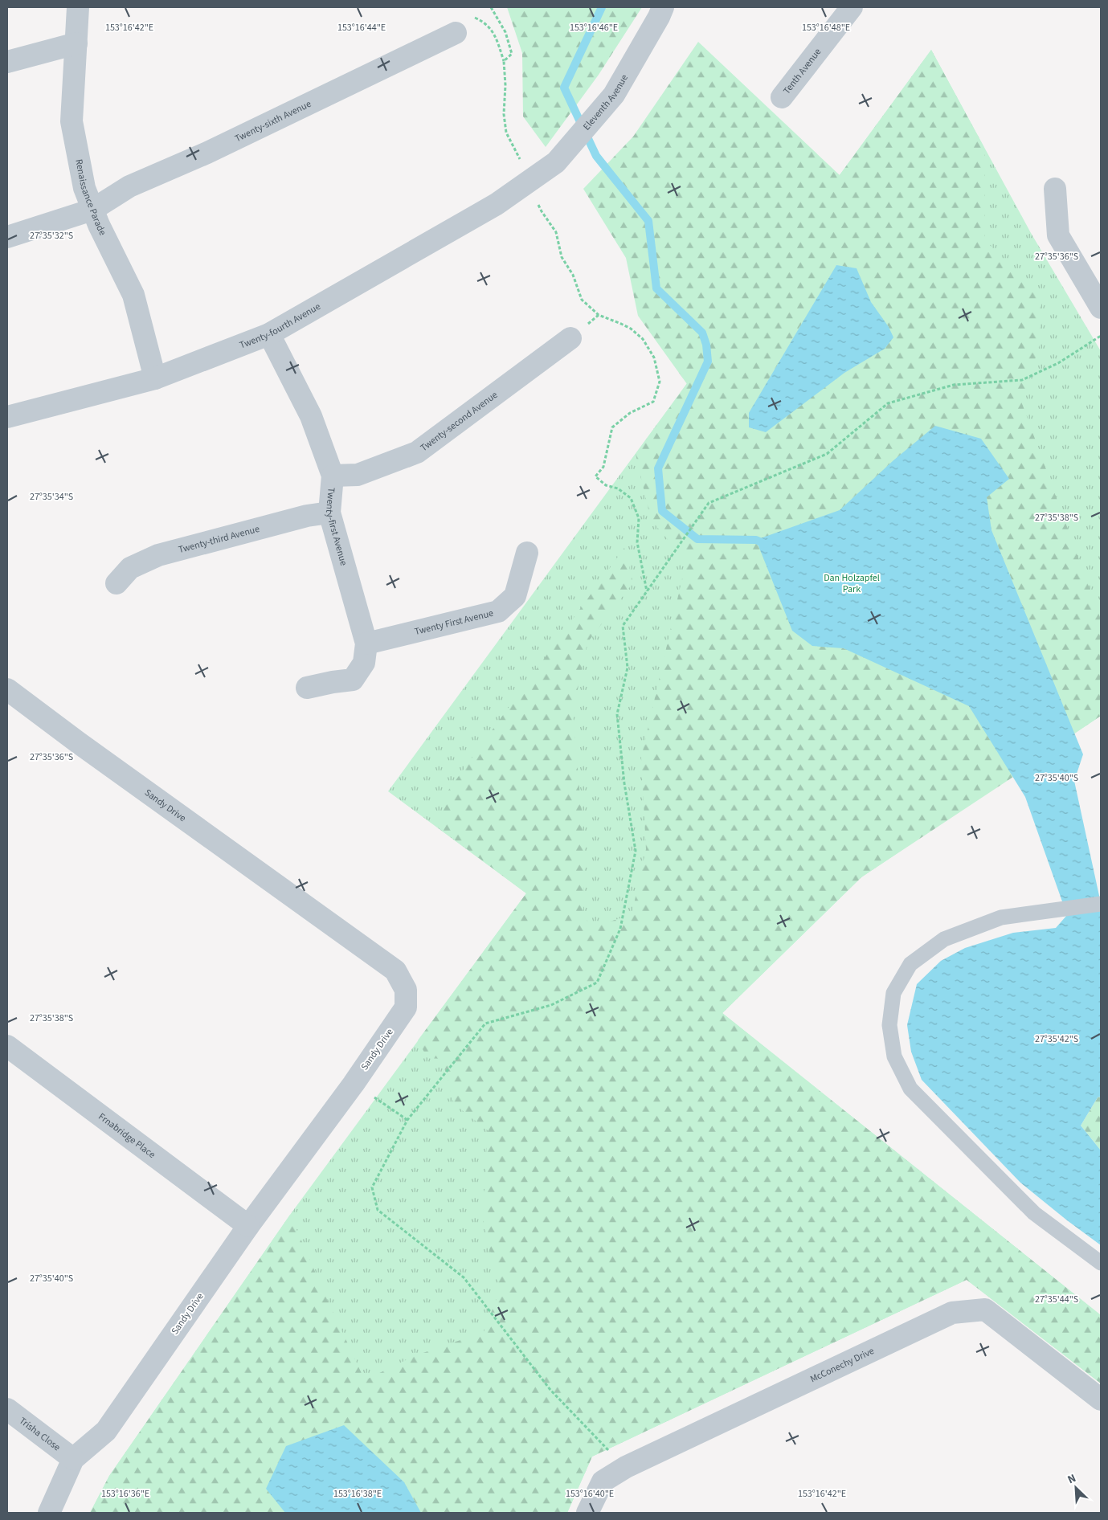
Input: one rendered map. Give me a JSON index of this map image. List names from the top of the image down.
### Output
{
  "streets": {
    "street": [
      "Tenth Avenue",
      "Eleventh Avenue",
      "Twenty-sixth Avenue",
      "Renaissance Parade",
      "Twenty-fourth Avenue",
      "Twenty-second Avenue",
      "Twenty-first Avenue",
      "Twenty-third Avenue",
      "Twenty First Avenue",
      "Sandy Drive",
      "Frnabridge Place",
      "McConechy Drive",
      "Trisha Close"
    ]
  },
  "crossings": [
    ["Eleventh Avenue", "Twenty-fourth Avenue"],
    ["Twenty-sixth Avenue", "Renaissance Parade"],
    ["Renaissance Parade", "Twenty-fourth Avenue"],
    ["Twenty-fourth Avenue", "Twenty-first Avenue"],
    ["Twenty-second Avenue", "Twenty-first Avenue"],
    ["Twenty-first Avenue", "Twenty-third Avenue"],
    ["Twenty-first Avenue", "Twenty First Avenue"],
    ["Sandy Drive", "Frnabridge Place"],
    ["Sandy Drive", "Trisha Close"]
  ],
  "parks": ["Dan Holzapfel Park"],
  "north": "top left",
  "coordinates": [
    "153°16'42\"E",
    "153°16'44\"E",
    "153°16'48\"E",
    "153°16'46\"E",
    "27°35'32\"S",
    "27°35'36\"S",
    "27°35'34\"S",
    "27°35'38\"S",
    "27°35'40\"S",
    "27°35'42\"S",
    "27°35'44\"S",
    "153°16'36\"E",
    "153°16'38\"E",
    "153°16'40\"E"
  ]
}
